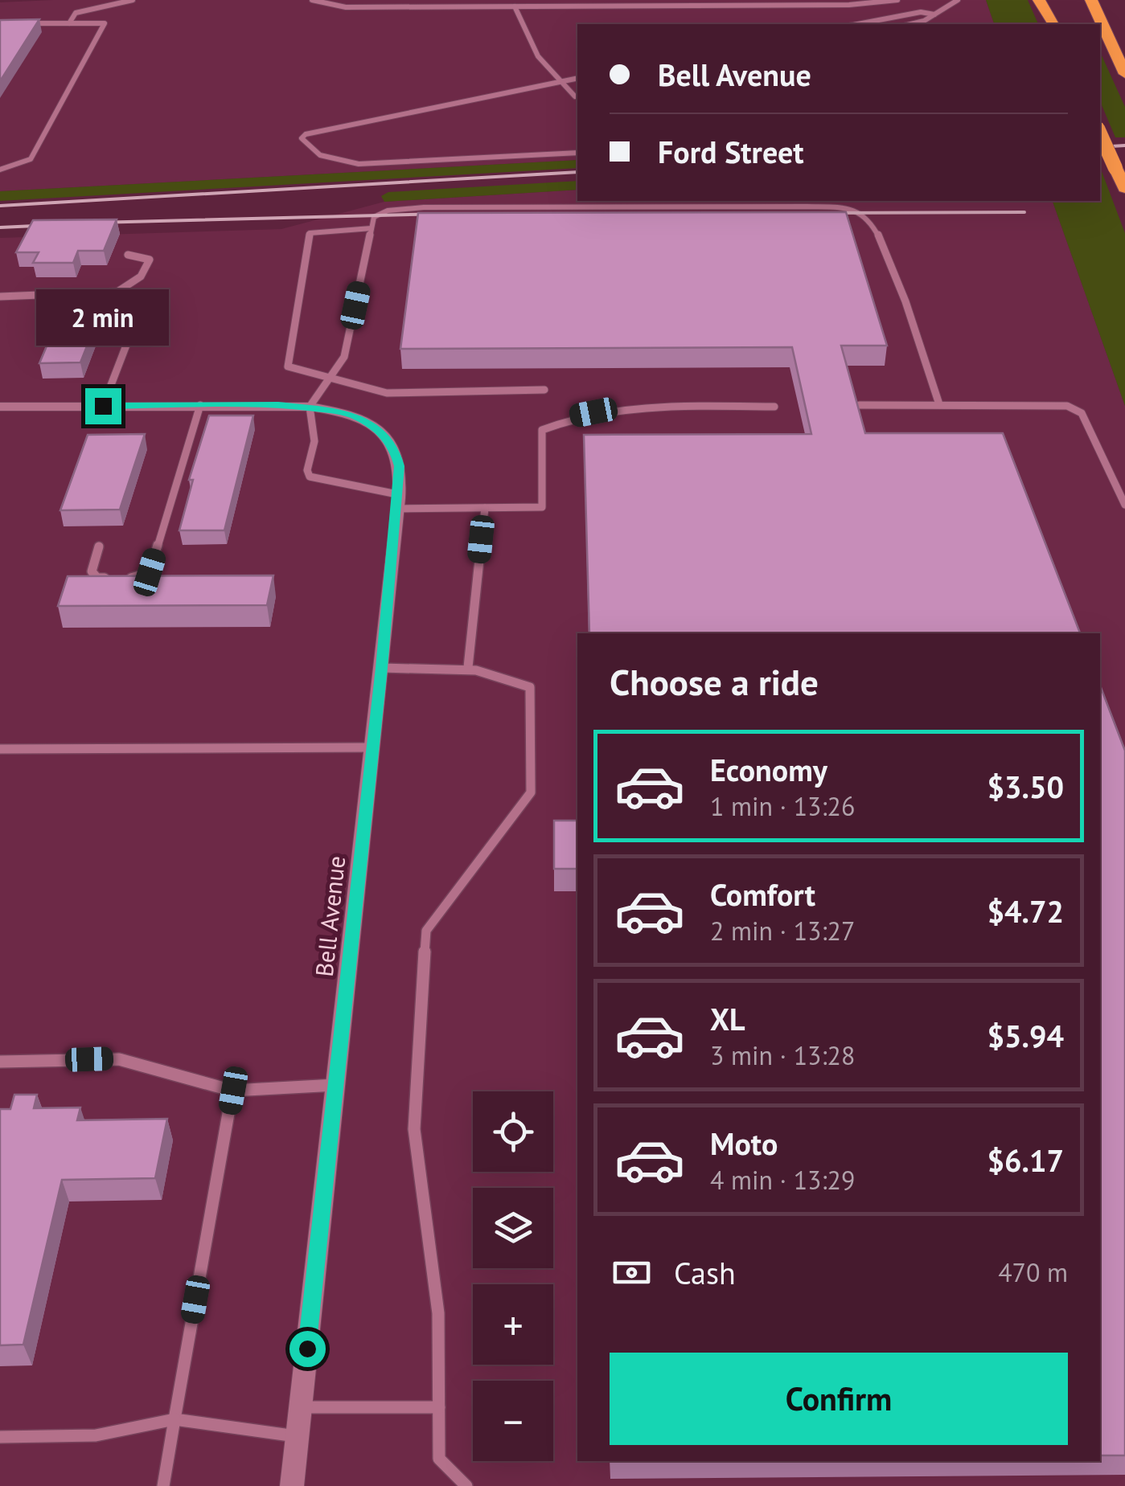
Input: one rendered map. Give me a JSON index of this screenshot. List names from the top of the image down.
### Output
{
  "streets": {
    "street": ["Bell Avenue"]
  },
  "page": {
    "banner": ["Bell Avenue", "Ford Street"],
    "bubble": "2 min",
    "heading": "Choose a ride",
    "list": [
      {
        "name": "Economy",
        "note": "1 min · 13:26",
        "value": "$3.50"
      },
      {
        "name": "Comfort",
        "note": "2 min · 13:27",
        "value": "$4.72"
      },
      {
        "name": "XL",
        "note": "3 min · 13:28",
        "value": "$5.94"
      },
      {
        "name": "Moto",
        "note": "4 min · 13:29",
        "value": "$6.17"
      }
    ],
    "map_buttons": ["+", "−"],
    "pay": ["Cash", "470 m"],
    "buttons": "Confirm"
  }
}
